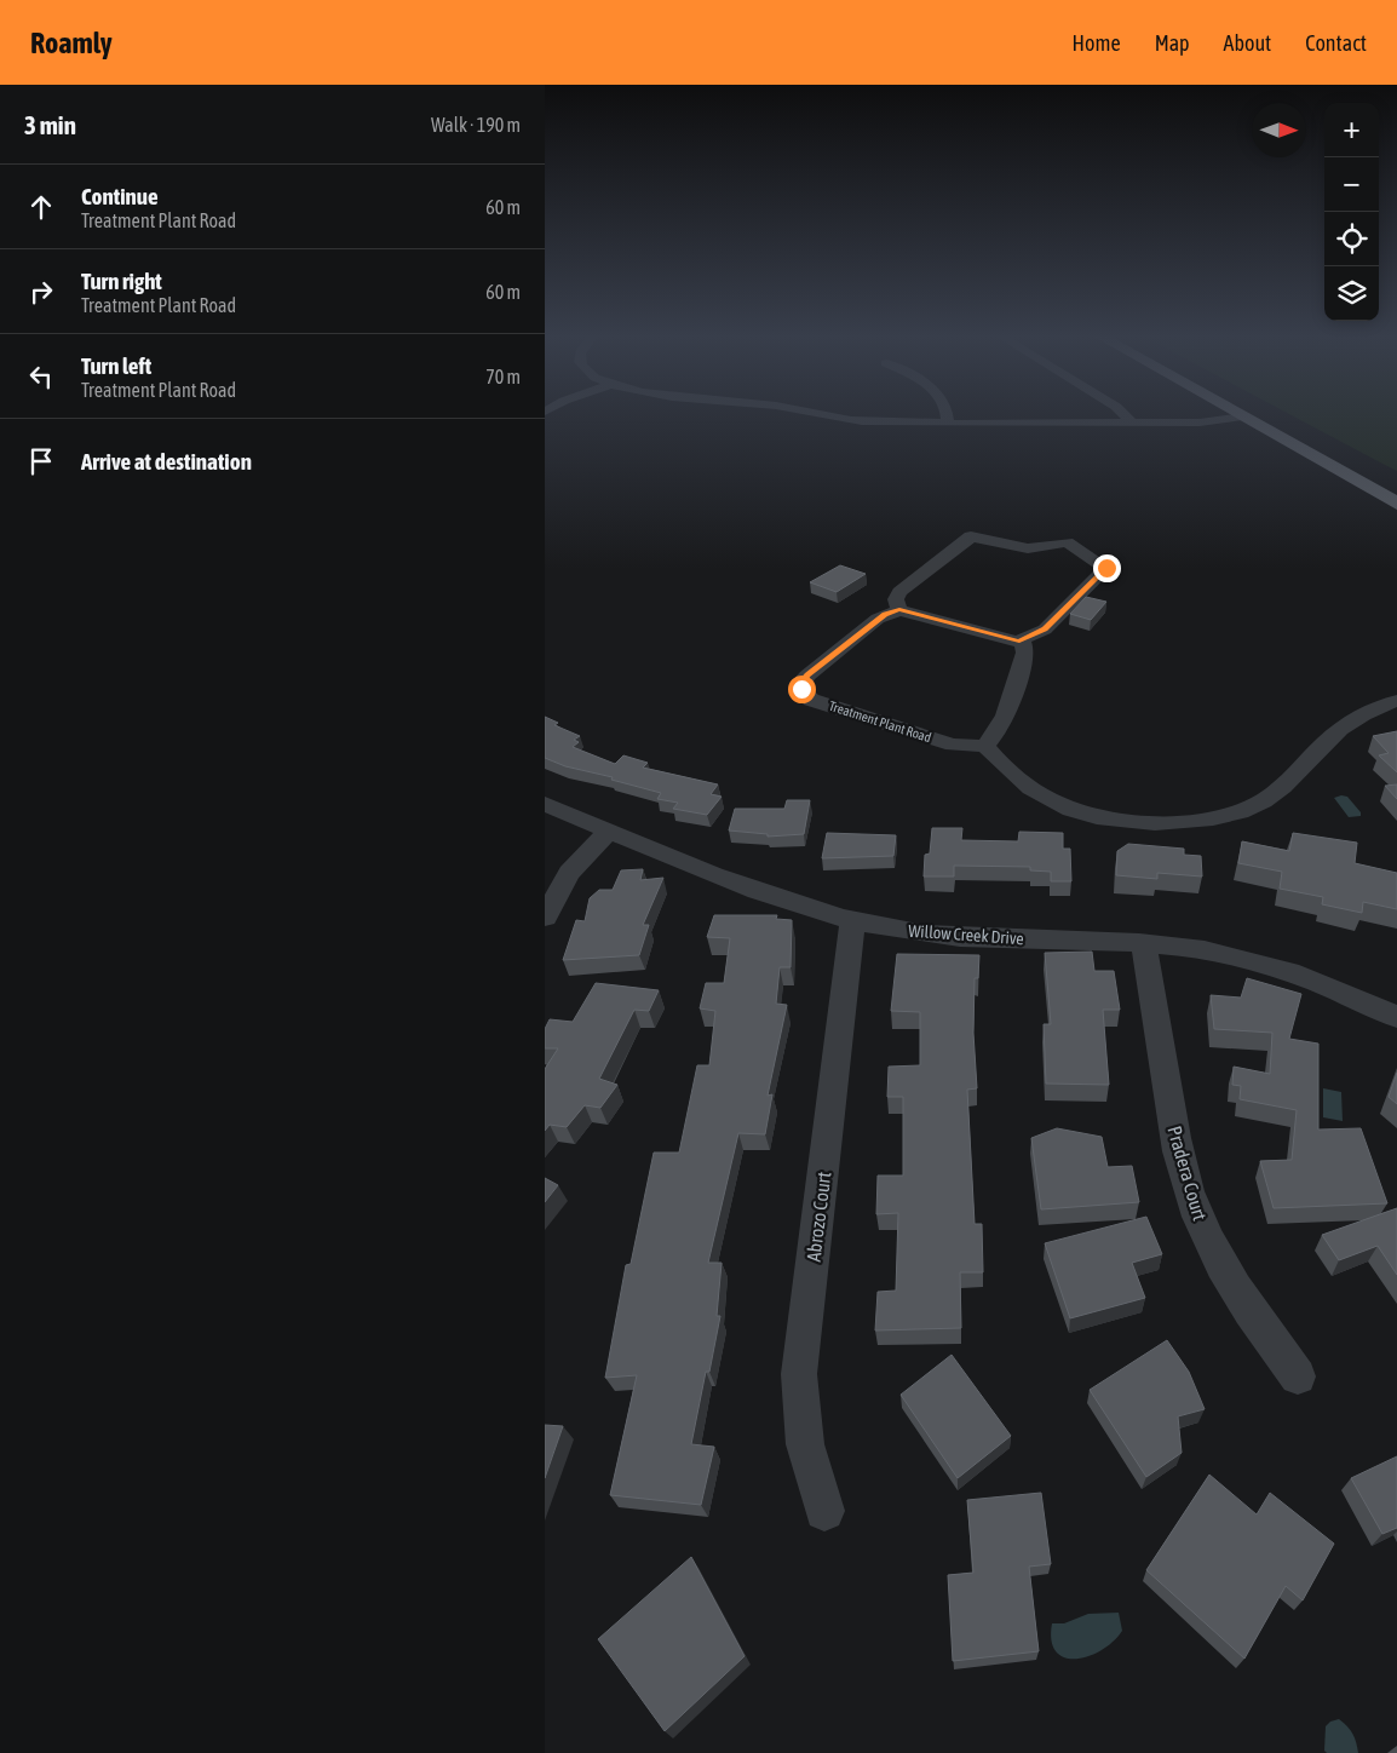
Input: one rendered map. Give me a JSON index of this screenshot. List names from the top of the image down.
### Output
{
  "streets": {
    "street": [
      "Treatment Plant Road",
      "Willow Creek Drive",
      "Pradera Court",
      "Abrozo Court"
    ]
  },
  "crossings": [
    ["Willow Creek Drive", "Pradera Court"],
    ["Willow Creek Drive", "Abrozo Court"]
  ],
  "north": "right",
  "page": {
    "header": "Roamly",
    "nav": [
      "Home",
      "Map",
      "About",
      "Contact"
    ],
    "heading": ["3 min", "Walk · 190 m"],
    "map_buttons": ["+", "−"],
    "list": [
      ["Continue", "Treatment Plant Road", "60 m"],
      ["Turn right", "Treatment Plant Road", "60 m"],
      ["Turn left", "Treatment Plant Road", "70 m"],
      "Arrive at destination"
    ]
  }
}
